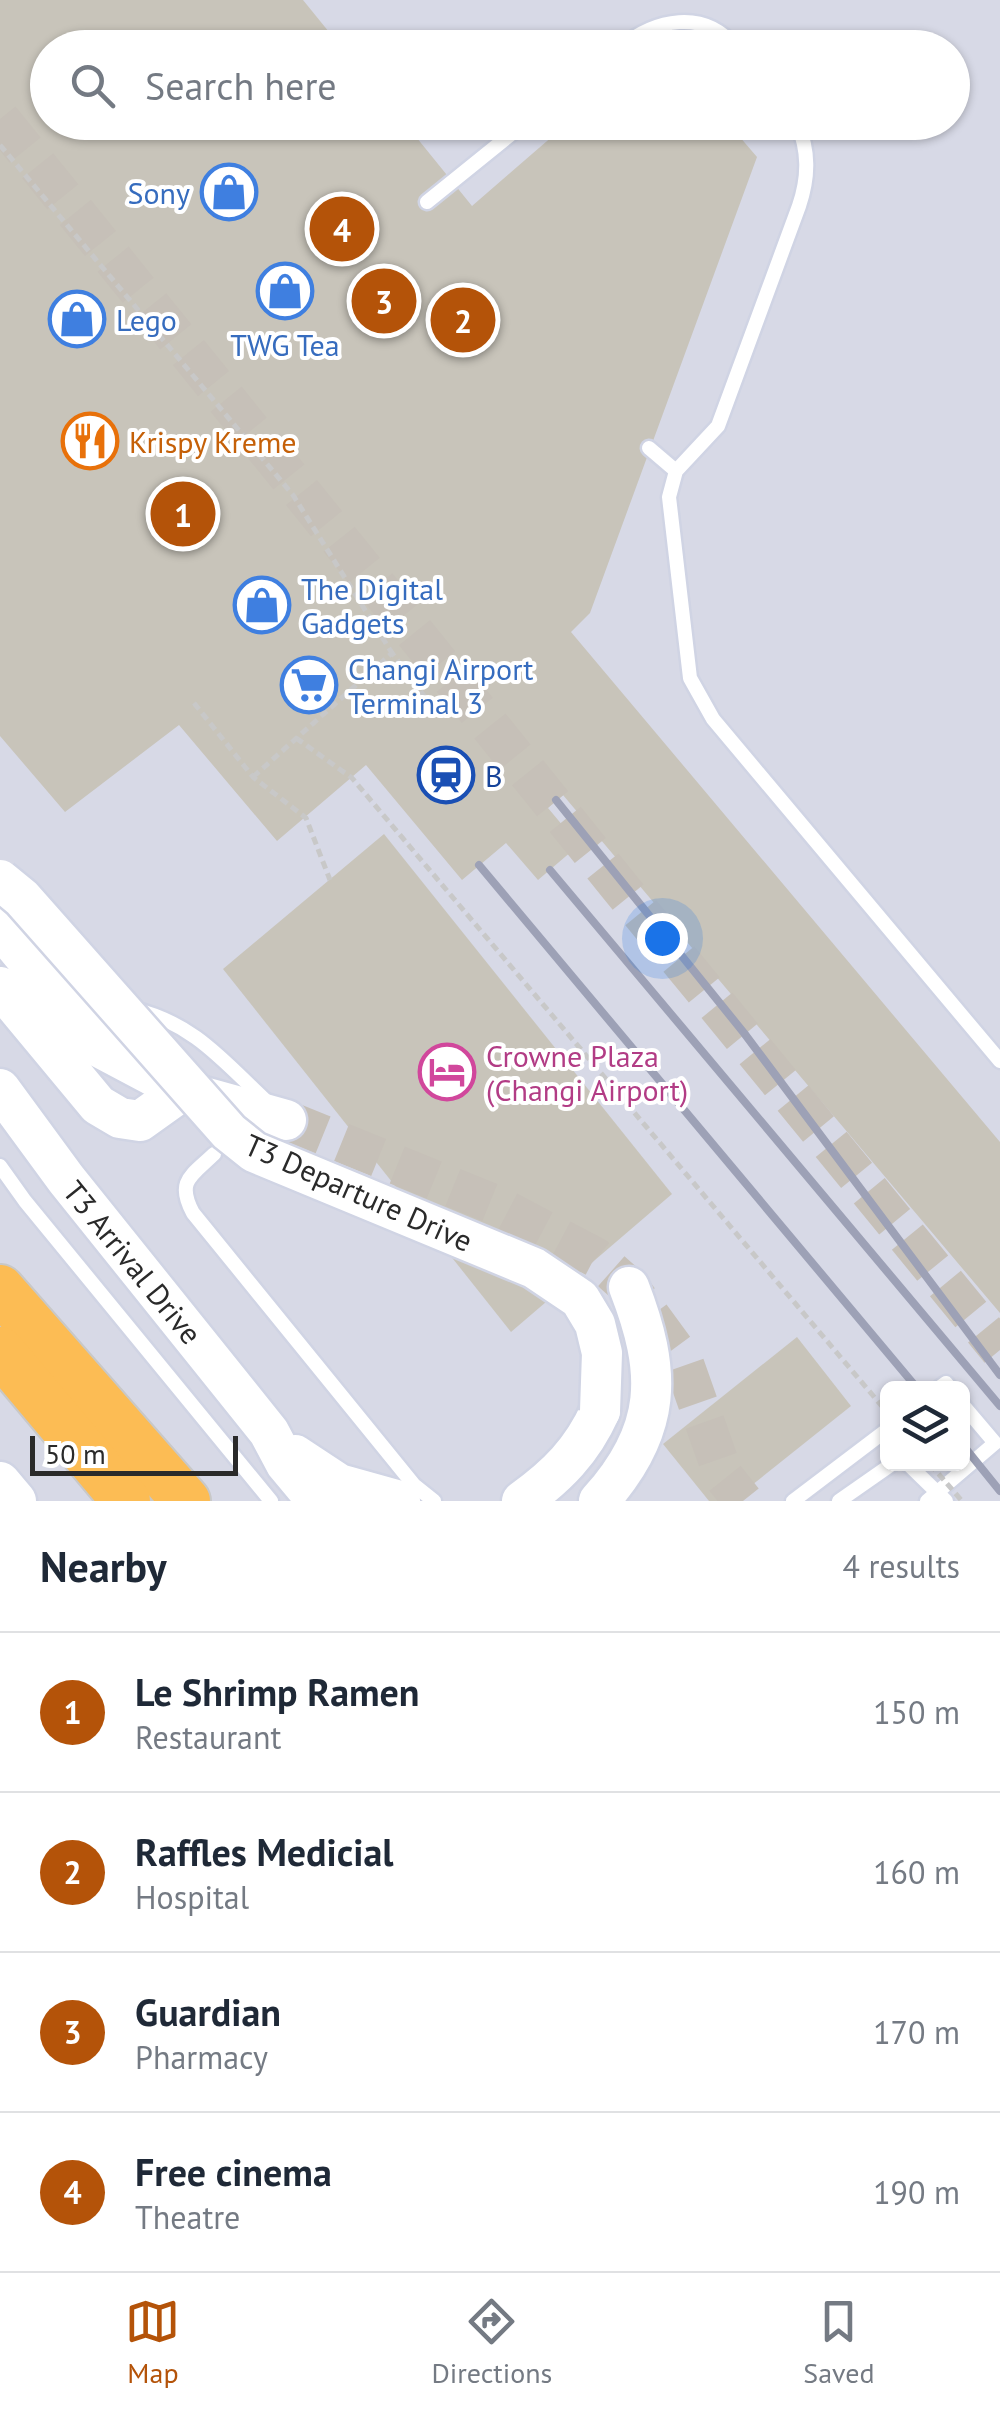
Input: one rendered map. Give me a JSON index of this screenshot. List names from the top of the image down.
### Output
{
  "streets": {
    "main road": ["T3 Departure Drive", "T3 Arrival Drive"]
  },
  "places": {
    "shop": [
      "Sony",
      "TWG Tea",
      "Lego",
      "The Digital Gadgets"
    ],
    "restaurant": ["Krispy Kreme"],
    "supermarket": ["Changi Airport Terminal 3"],
    "station": ["B"],
    "hotel": ["Crowne Plaza (Changi Airport)"]
  },
  "scale_bar": "50 m",
  "page": {
    "search": "Search here",
    "pins": [
      "4",
      "3",
      "2",
      "1"
    ],
    "scale": "50 m",
    "heading": ["Nearby", "4 results"],
    "list": [
      {
        "mark": "1",
        "name": "Le Shrimp Ramen",
        "note": "Restaurant",
        "value": "150 m"
      },
      {
        "mark": "2",
        "name": "Raffles Medicial",
        "note": "Hospital",
        "value": "160 m"
      },
      {
        "mark": "3",
        "name": "Guardian",
        "note": "Pharmacy",
        "value": "170 m"
      },
      {
        "mark": "4",
        "name": "Free cinema",
        "note": "Theatre",
        "value": "190 m"
      }
    ],
    "nav": ["Map", "Directions", "Saved"]
  }
}
